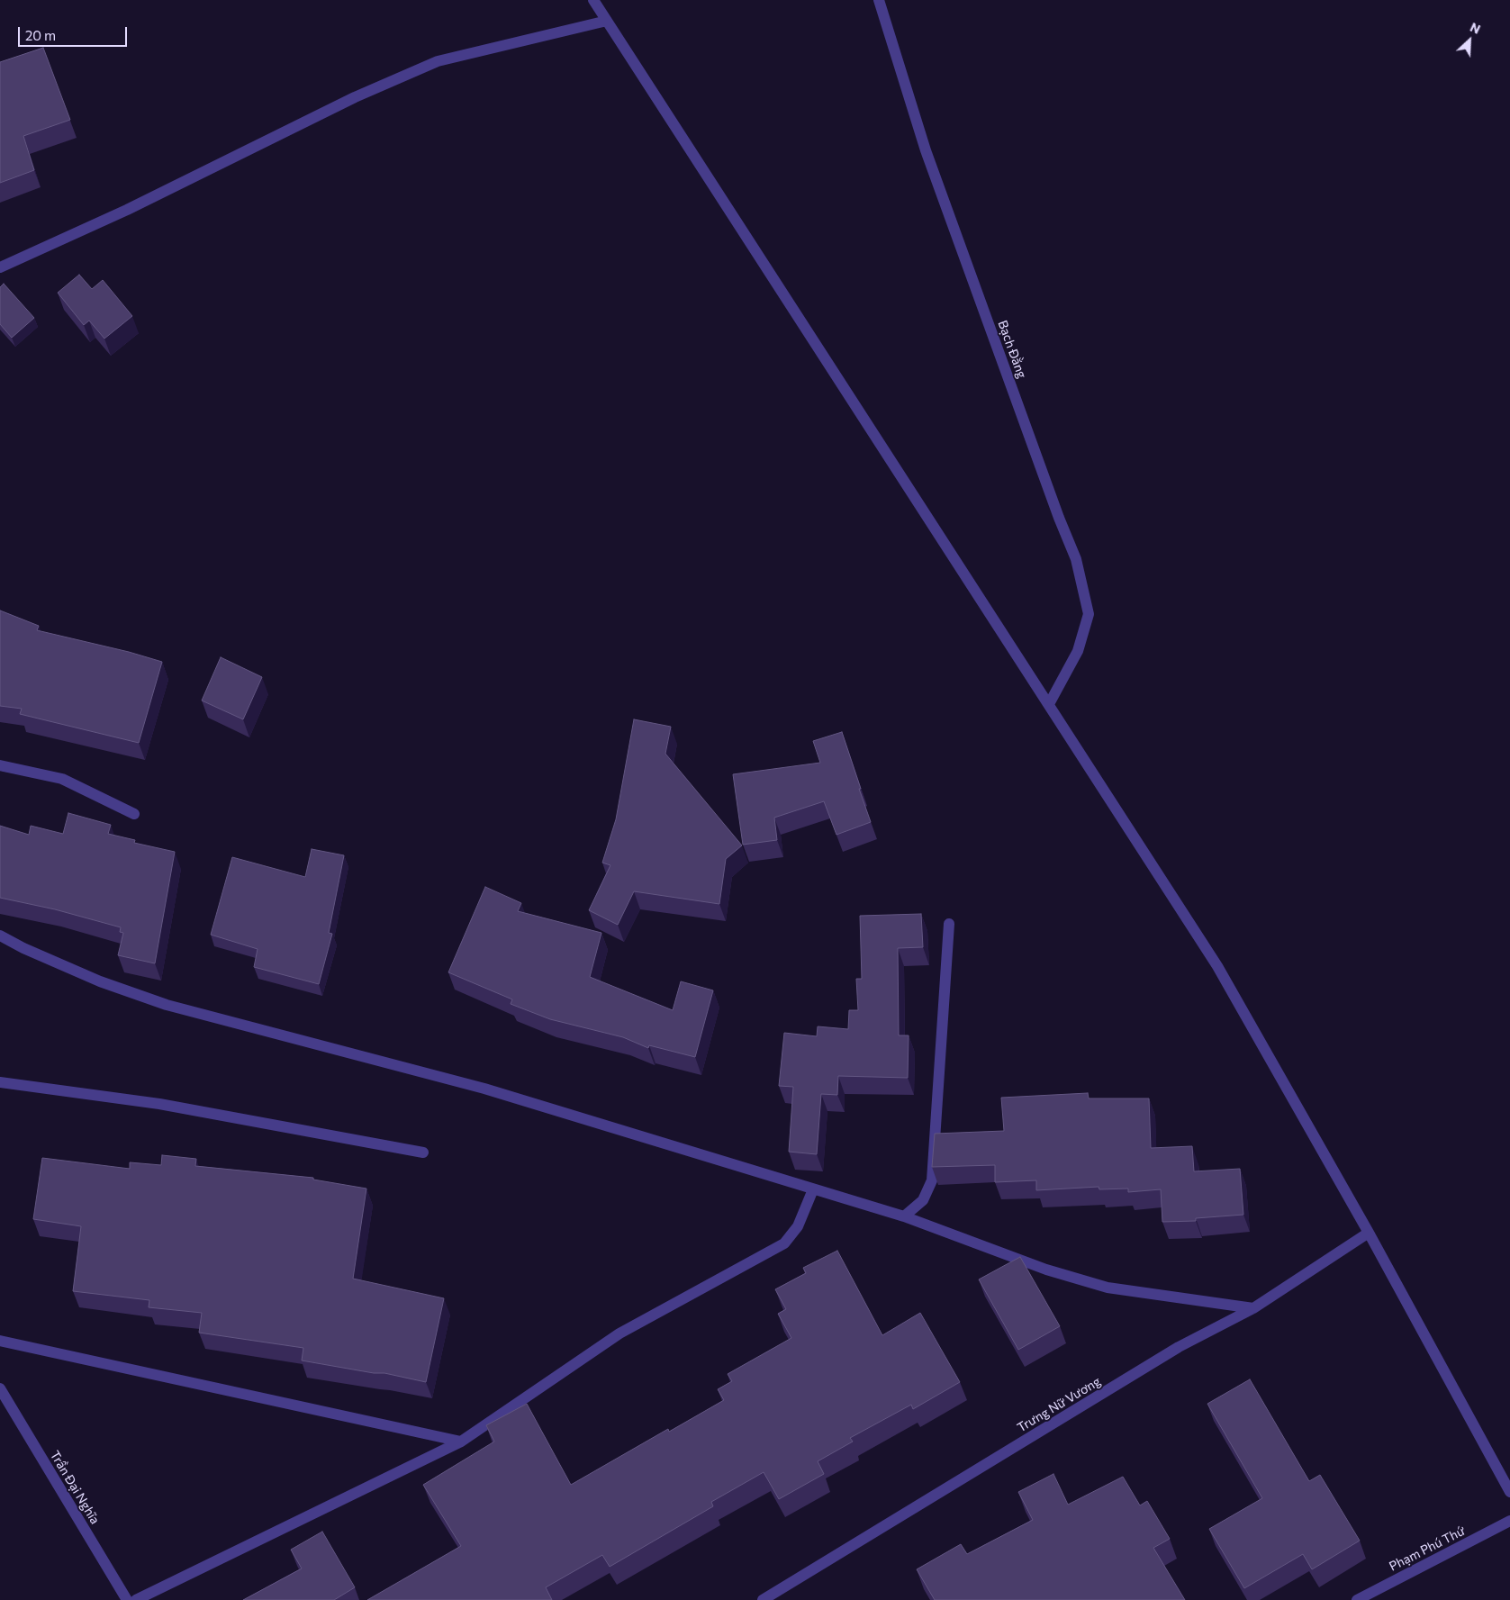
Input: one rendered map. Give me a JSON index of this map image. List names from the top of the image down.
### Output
{
  "streets": {
    "street": [
      "Bạch Đằng",
      "Trưng Nữ Vương",
      "Trần Đại Nghĩa",
      "Phạm Phú Thứ"
    ]
  },
  "scale_bar": "20 m",
  "north": "top right"
}
